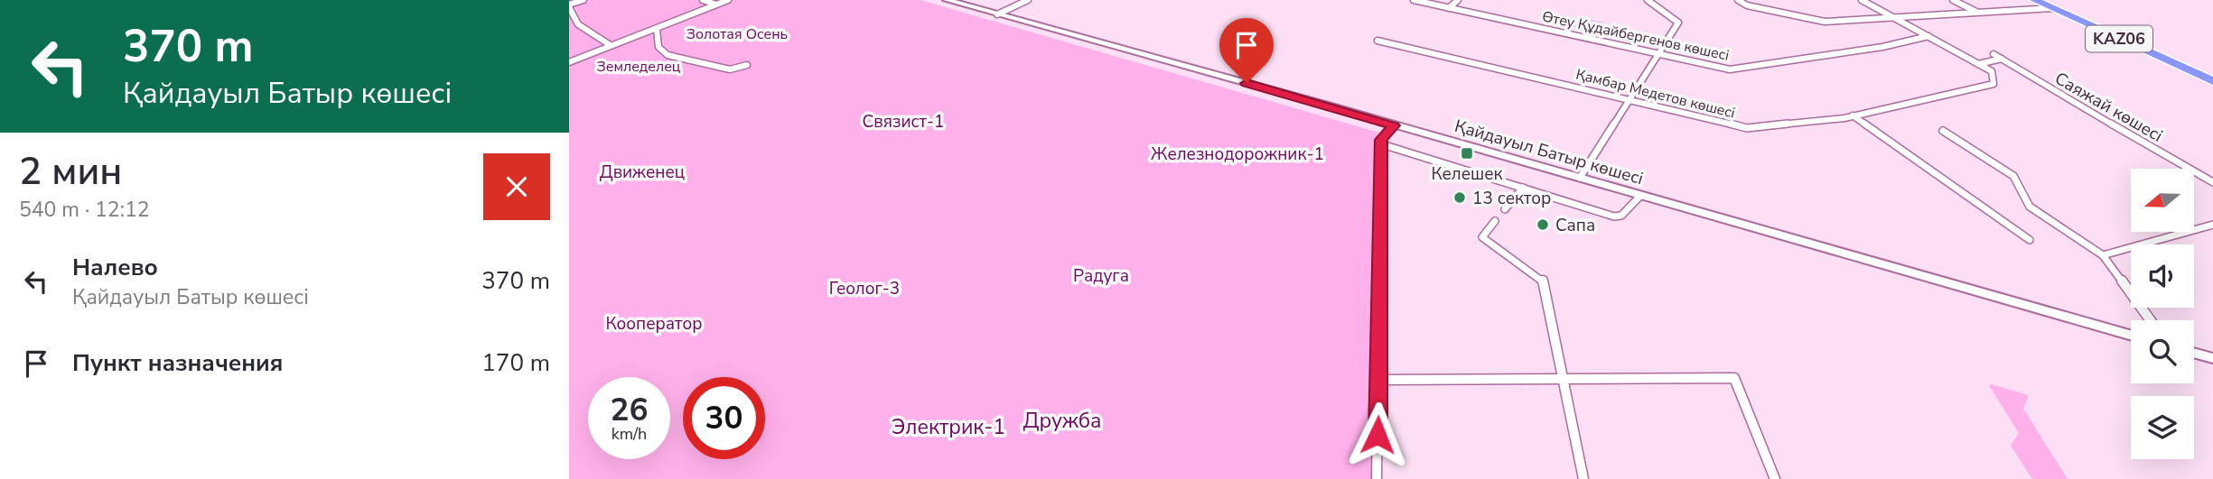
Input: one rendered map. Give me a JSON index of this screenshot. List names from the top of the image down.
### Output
{
  "streets": {
    "highway": ["KАZ06"],
    "street": [
      "Өтеу Құдайбергенов көшесі",
      "Қамбар Медетов көшесі",
      "Саяжай көшесі",
      "Қайдауыл Батыр көшесі"
    ]
  },
  "parks": [
    "Золотая Осень",
    "Земледелец",
    "Связист-1",
    "Железнодорожник-1",
    "Движенец",
    "Радуга",
    "Геолог-3",
    "Кооператор",
    "Дружба",
    "Электрик-1"
  ],
  "places": {
    "transit": ["Келешек"],
    "other": ["13 сектор", "Сапа"]
  },
  "north": "left",
  "page": {
    "turn": ["370 m", "Қайдауыл Батыр көшесі"],
    "heading": ["2 мин", "540 m · 12:12"],
    "list": [
      {
        "name": "Налево",
        "note": "Қайдауыл Батыр көшесі",
        "value": "370 m"
      },
      {
        "name": "Пункт назначения",
        "value": "170 m"
      }
    ],
    "speed": "26 km/h",
    "limit": "30"
  }
}
